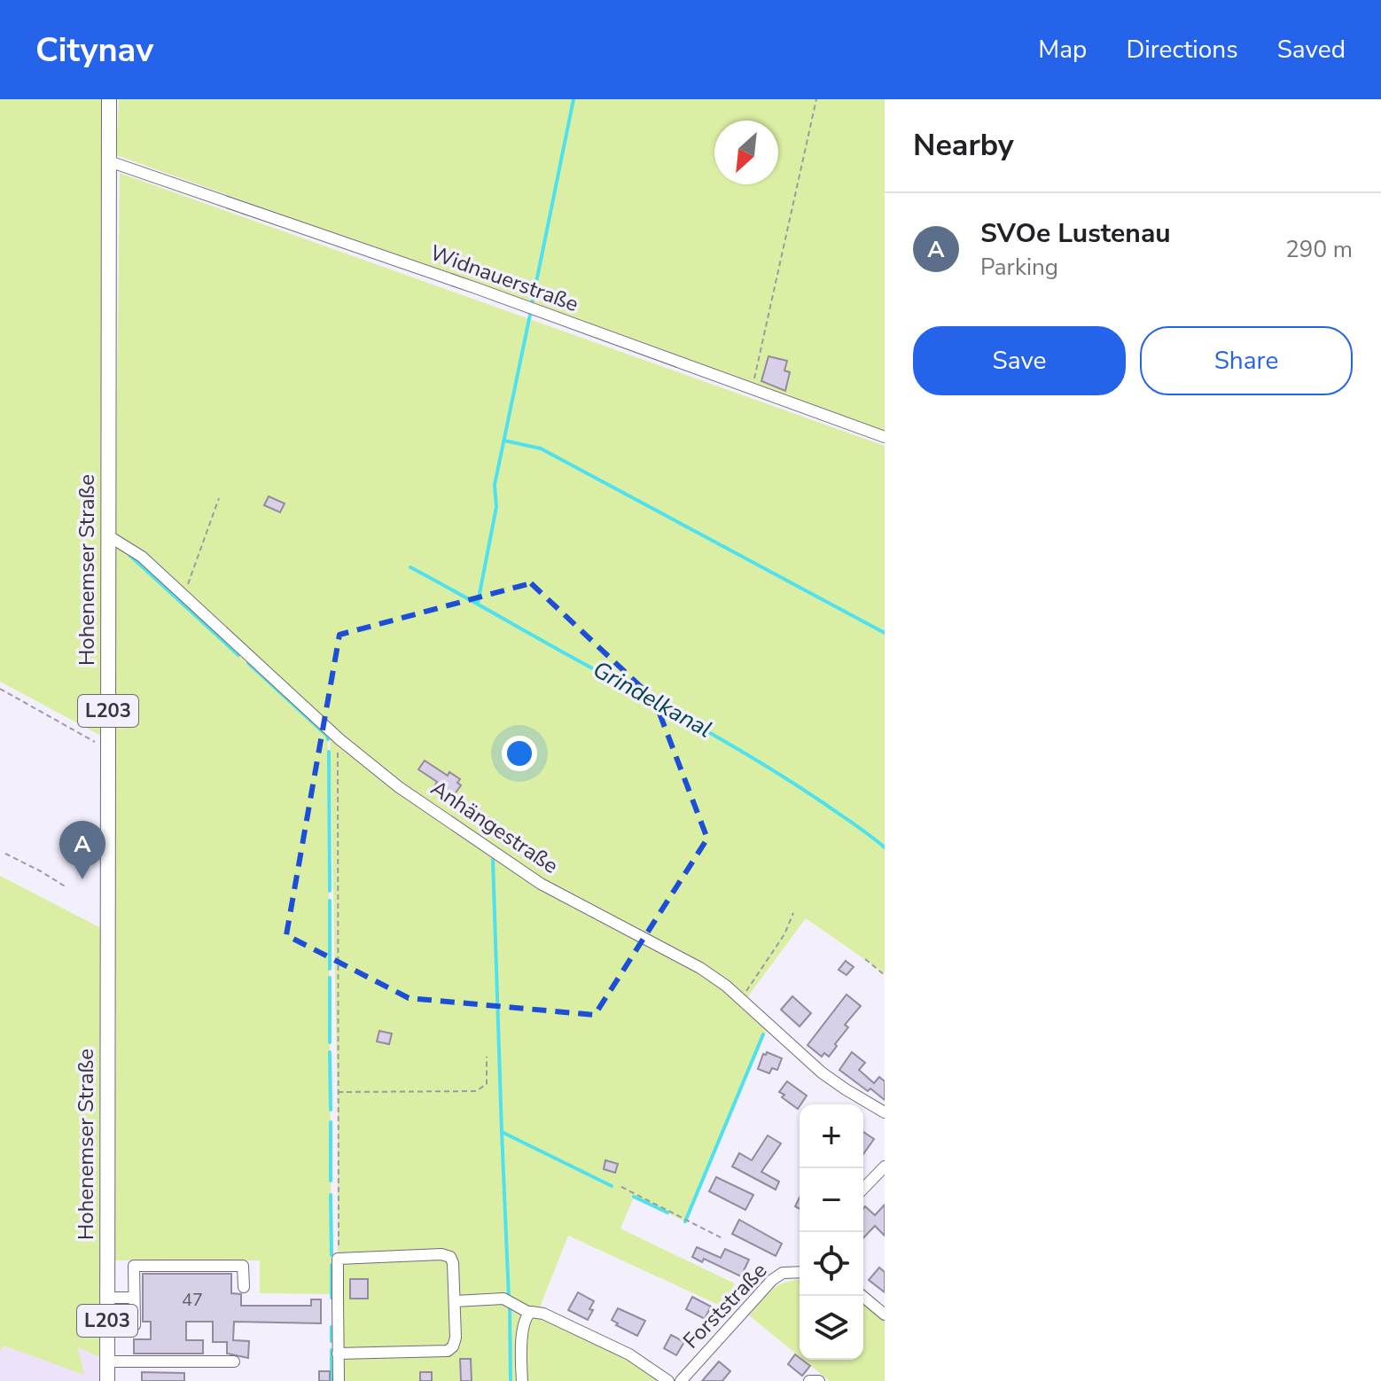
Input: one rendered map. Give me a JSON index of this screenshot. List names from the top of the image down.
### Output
{
  "streets": {
    "main road": ["Hohenemser Straße", "L203"],
    "street": ["Widnauerstraße", "Anhängestraße", "Forststraße"]
  },
  "crossings": [
    ["Widnauerstraße", "Hohenemser Straße"],
    ["Hohenemser Straße", "Anhängestraße"]
  ],
  "water": ["Grindelkanal"],
  "house_numbers": ["47"],
  "north": "bottom left",
  "page": {
    "header": "Citynav",
    "nav": ["Map", "Directions", "Saved"],
    "heading": "Nearby",
    "list": [
      {
        "mark": "A",
        "name": "SVOe Lustenau",
        "note": "Parking",
        "value": "290 m"
      }
    ],
    "buttons": ["Save", "Share"],
    "pins": "A",
    "map_buttons": ["+", "−"]
  }
}
